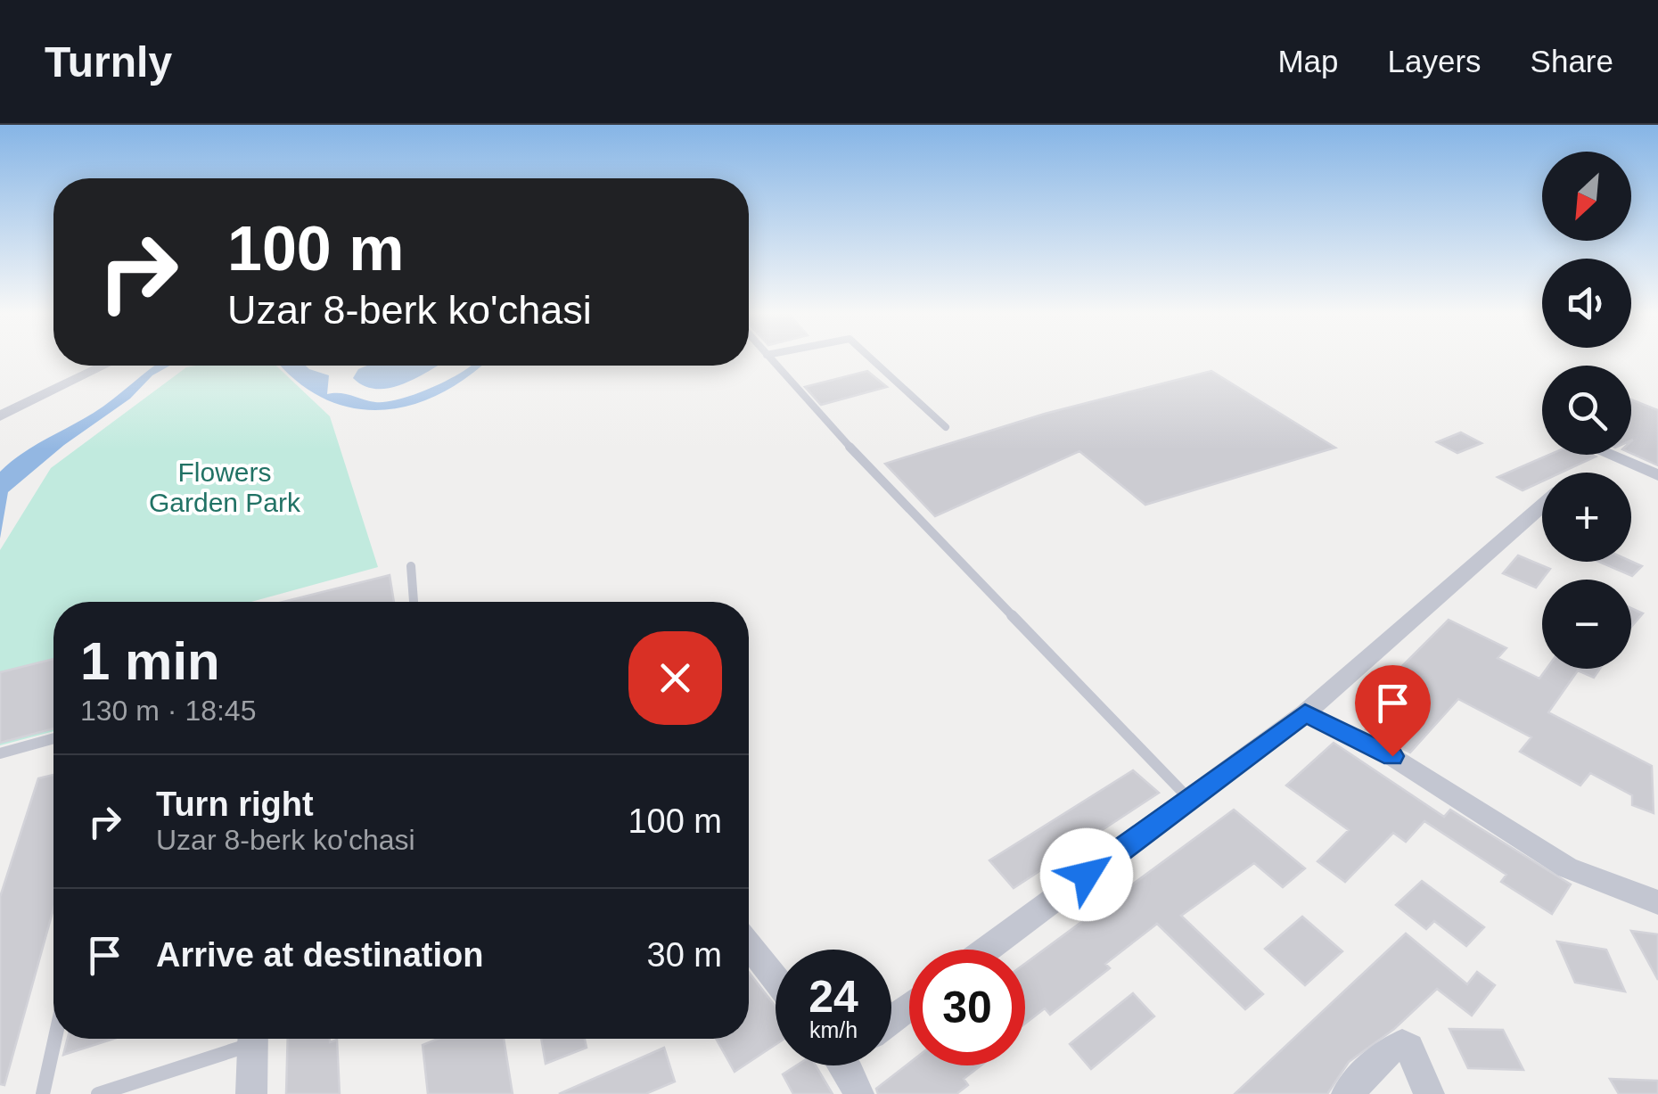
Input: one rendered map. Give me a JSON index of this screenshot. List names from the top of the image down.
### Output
{
  "parks": ["Flowers Garden Park"],
  "north": "bottom left",
  "page": {
    "header": "Turnly",
    "nav": ["Map", "Layers", "Share"],
    "map_buttons": ["+", "−"],
    "turn": ["100 m", "Uzar 8-berk ko'chasi"],
    "heading": ["1 min", "130 m · 18:45"],
    "list": [
      {
        "name": "Turn right",
        "note": "Uzar 8-berk ko'chasi",
        "value": "100 m"
      },
      {
        "name": "Arrive at destination",
        "value": "30 m"
      }
    ],
    "speed": "24 km/h",
    "limit": "30"
  }
}
